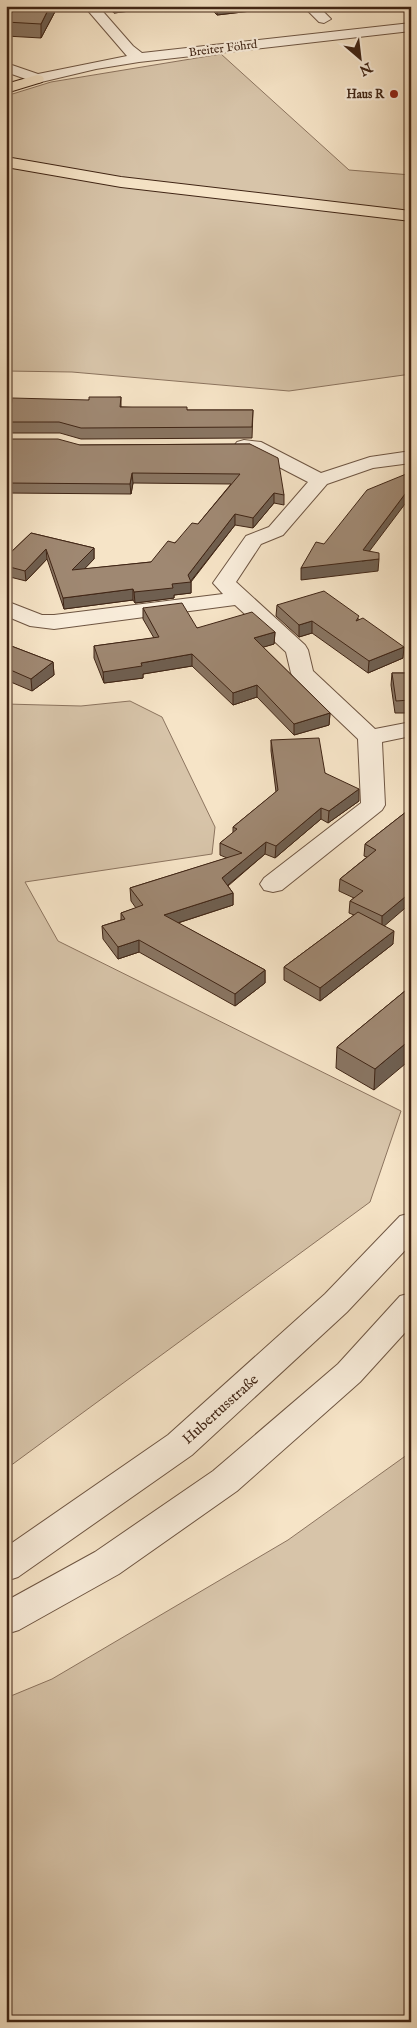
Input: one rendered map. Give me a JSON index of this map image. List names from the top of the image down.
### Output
{
  "streets": {
    "street": ["Breiter Föhrd", "Hubertusstraße"]
  },
  "places": ["Haus R"],
  "north": "bottom right"
}
